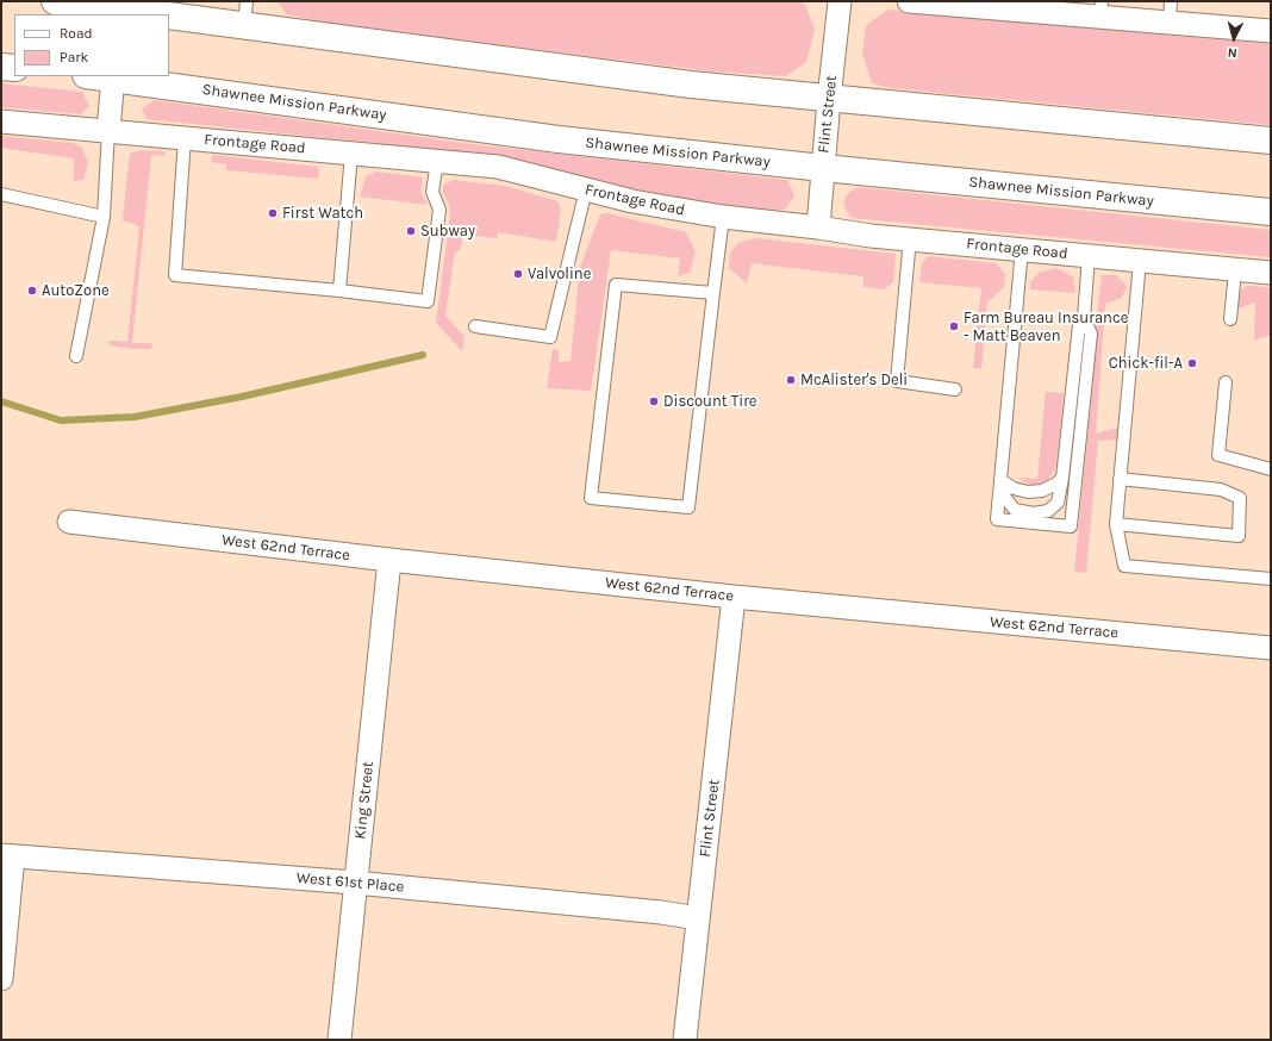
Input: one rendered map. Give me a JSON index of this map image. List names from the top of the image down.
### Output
{
  "streets": {
    "highway": ["Shawnee Mission Parkway"],
    "street": [
      "Flint Street",
      "Frontage Road",
      "West 62nd Terrace",
      "King Street",
      "West 61st Place"
    ]
  },
  "crossings": [
    ["Shawnee Mission Parkway", "Flint Street"],
    ["Flint Street", "Frontage Road"],
    ["Flint Street", "West 62nd Terrace"],
    ["Flint Street", "West 61st Place"],
    ["West 62nd Terrace", "King Street"],
    ["King Street", "West 61st Place"]
  ],
  "places": [
    "First Watch",
    "Subway",
    "Valvoline",
    "AutoZone",
    "Farm Bureau Insurance - Matt Beaven",
    "Chick-fil-A",
    "McAlister's Deli",
    "Discount Tire"
  ],
  "legend": ["Road", "Park"],
  "north": "bottom"
}
